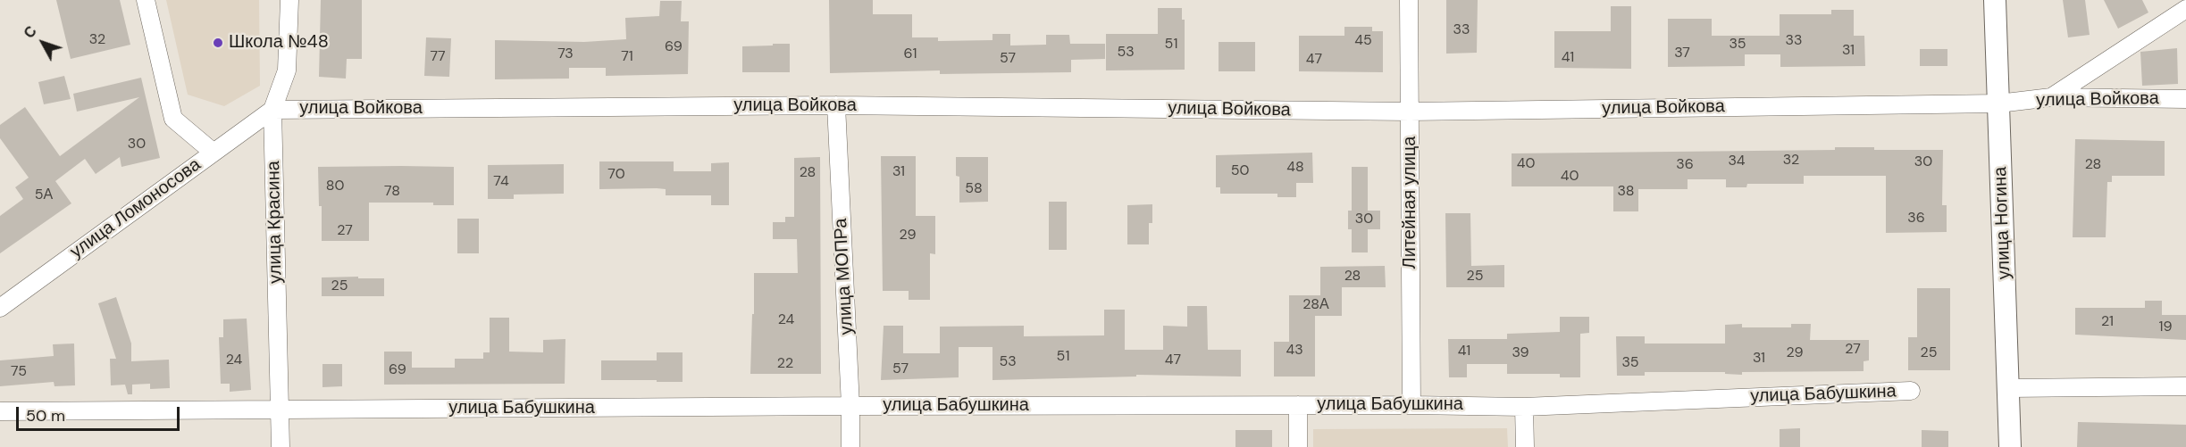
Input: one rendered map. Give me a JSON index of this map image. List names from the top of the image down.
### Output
{
  "streets": {
    "street": [
      "улица Войкова",
      "Литейная улица",
      "улица Ломоносова",
      "улица Красина",
      "улица Ногина",
      "улица МОПРа",
      "улица Бабушкина"
    ]
  },
  "crossings": [
    ["улица Войкова", "Литейная улица"],
    ["улица Войкова", "улица Ломоносова"],
    ["улица Войкова", "улица Красина"],
    ["улица Войкова", "улица Ногина"],
    ["улица Войкова", "улица МОПРа"],
    ["Литейная улица", "улица Бабушкина"],
    ["улица Ломоносова", "улица Красина"],
    ["улица Красина", "улица Бабушкина"],
    ["улица МОПРа", "улица Бабушкина"]
  ],
  "places": ["Школа №48"],
  "house_numbers": [
    "33",
    "32",
    "45",
    "33",
    "51",
    "35",
    "69",
    "31",
    "53",
    "37",
    "73",
    "61",
    "77",
    "71",
    "41",
    "57",
    "47",
    "30",
    "32",
    "34",
    "30",
    "40",
    "36",
    "28",
    "48",
    "50",
    "31",
    "28",
    "70",
    "40",
    "74",
    "80",
    "58",
    "78",
    "38",
    "5А",
    "36",
    "30",
    "27",
    "29",
    "28",
    "25",
    "25",
    "28А",
    "24",
    "21",
    "19",
    "27",
    "43",
    "41",
    "39",
    "29",
    "25",
    "51",
    "31",
    "24",
    "47",
    "53",
    "35",
    "22",
    "57",
    "69",
    "75"
  ],
  "scale_bar": "50 m",
  "north": "top left"
}
